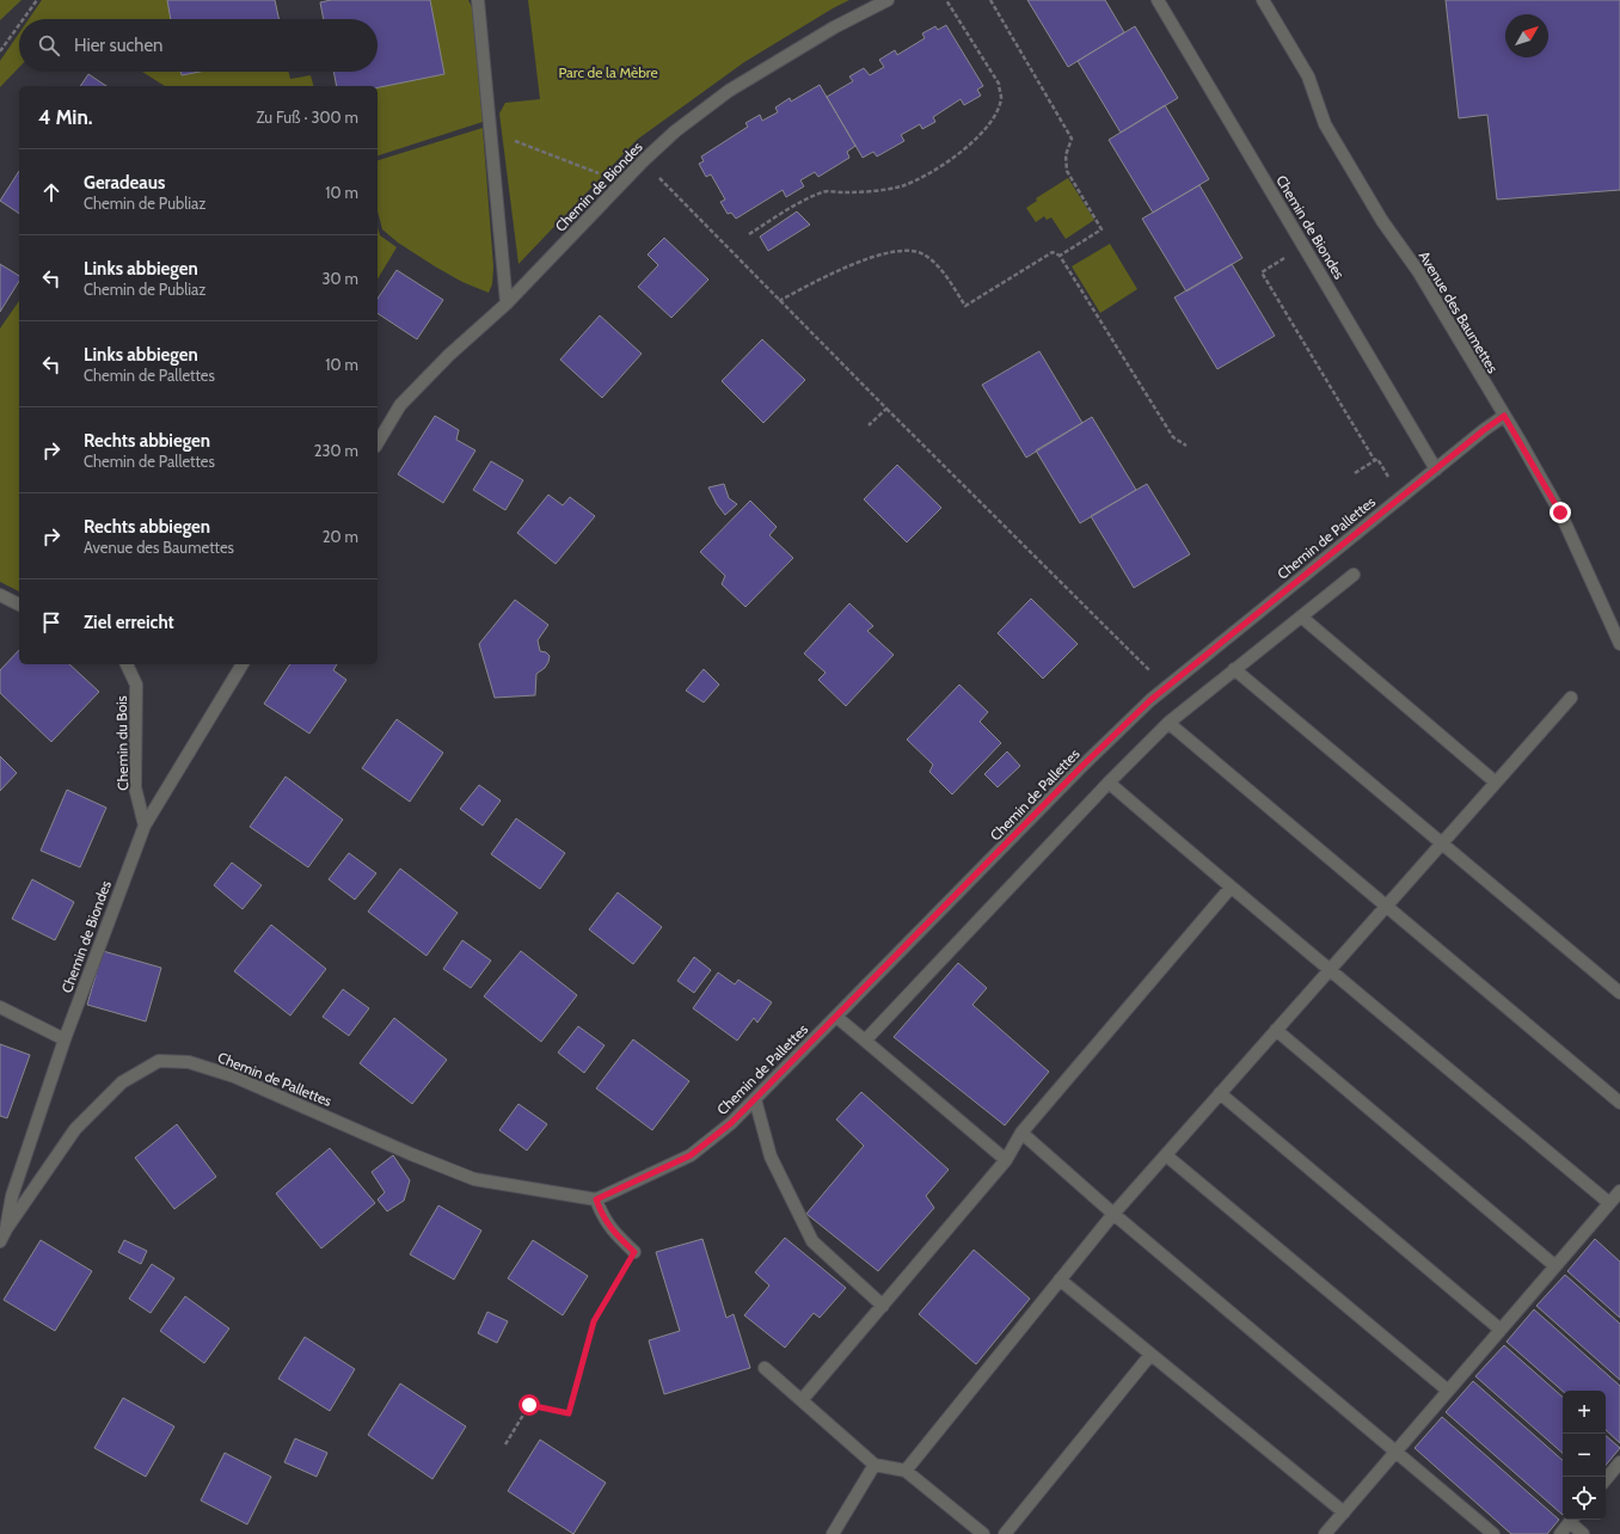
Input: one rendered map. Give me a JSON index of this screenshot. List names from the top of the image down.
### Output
{
  "streets": {
    "street": [
      "Chemin de Biondes",
      "Avenue des Baumettes",
      "Chemin de Pallettes",
      "Chemin du Bois"
    ]
  },
  "crossings": [
    ["Chemin de Biondes", "Chemin de Pallettes"],
    ["Chemin de Biondes", "Chemin du Bois"],
    ["Avenue des Baumettes", "Chemin de Pallettes"]
  ],
  "parks": ["Parc de la Mèbre"],
  "north": "top right",
  "page": {
    "search": "Hier suchen",
    "heading": ["4 Min.", "Zu Fuß · 300 m"],
    "list": [
      ["Geradeaus", "Chemin de Publiaz", "10 m"],
      ["Links abbiegen", "Chemin de Publiaz", "30 m"],
      ["Links abbiegen", "Chemin de Pallettes", "10 m"],
      ["Rechts abbiegen", "Chemin de Pallettes", "230 m"],
      ["Rechts abbiegen", "Avenue des Baumettes", "20 m"],
      "Ziel erreicht"
    ],
    "map_buttons": ["+", "−"]
  }
}
